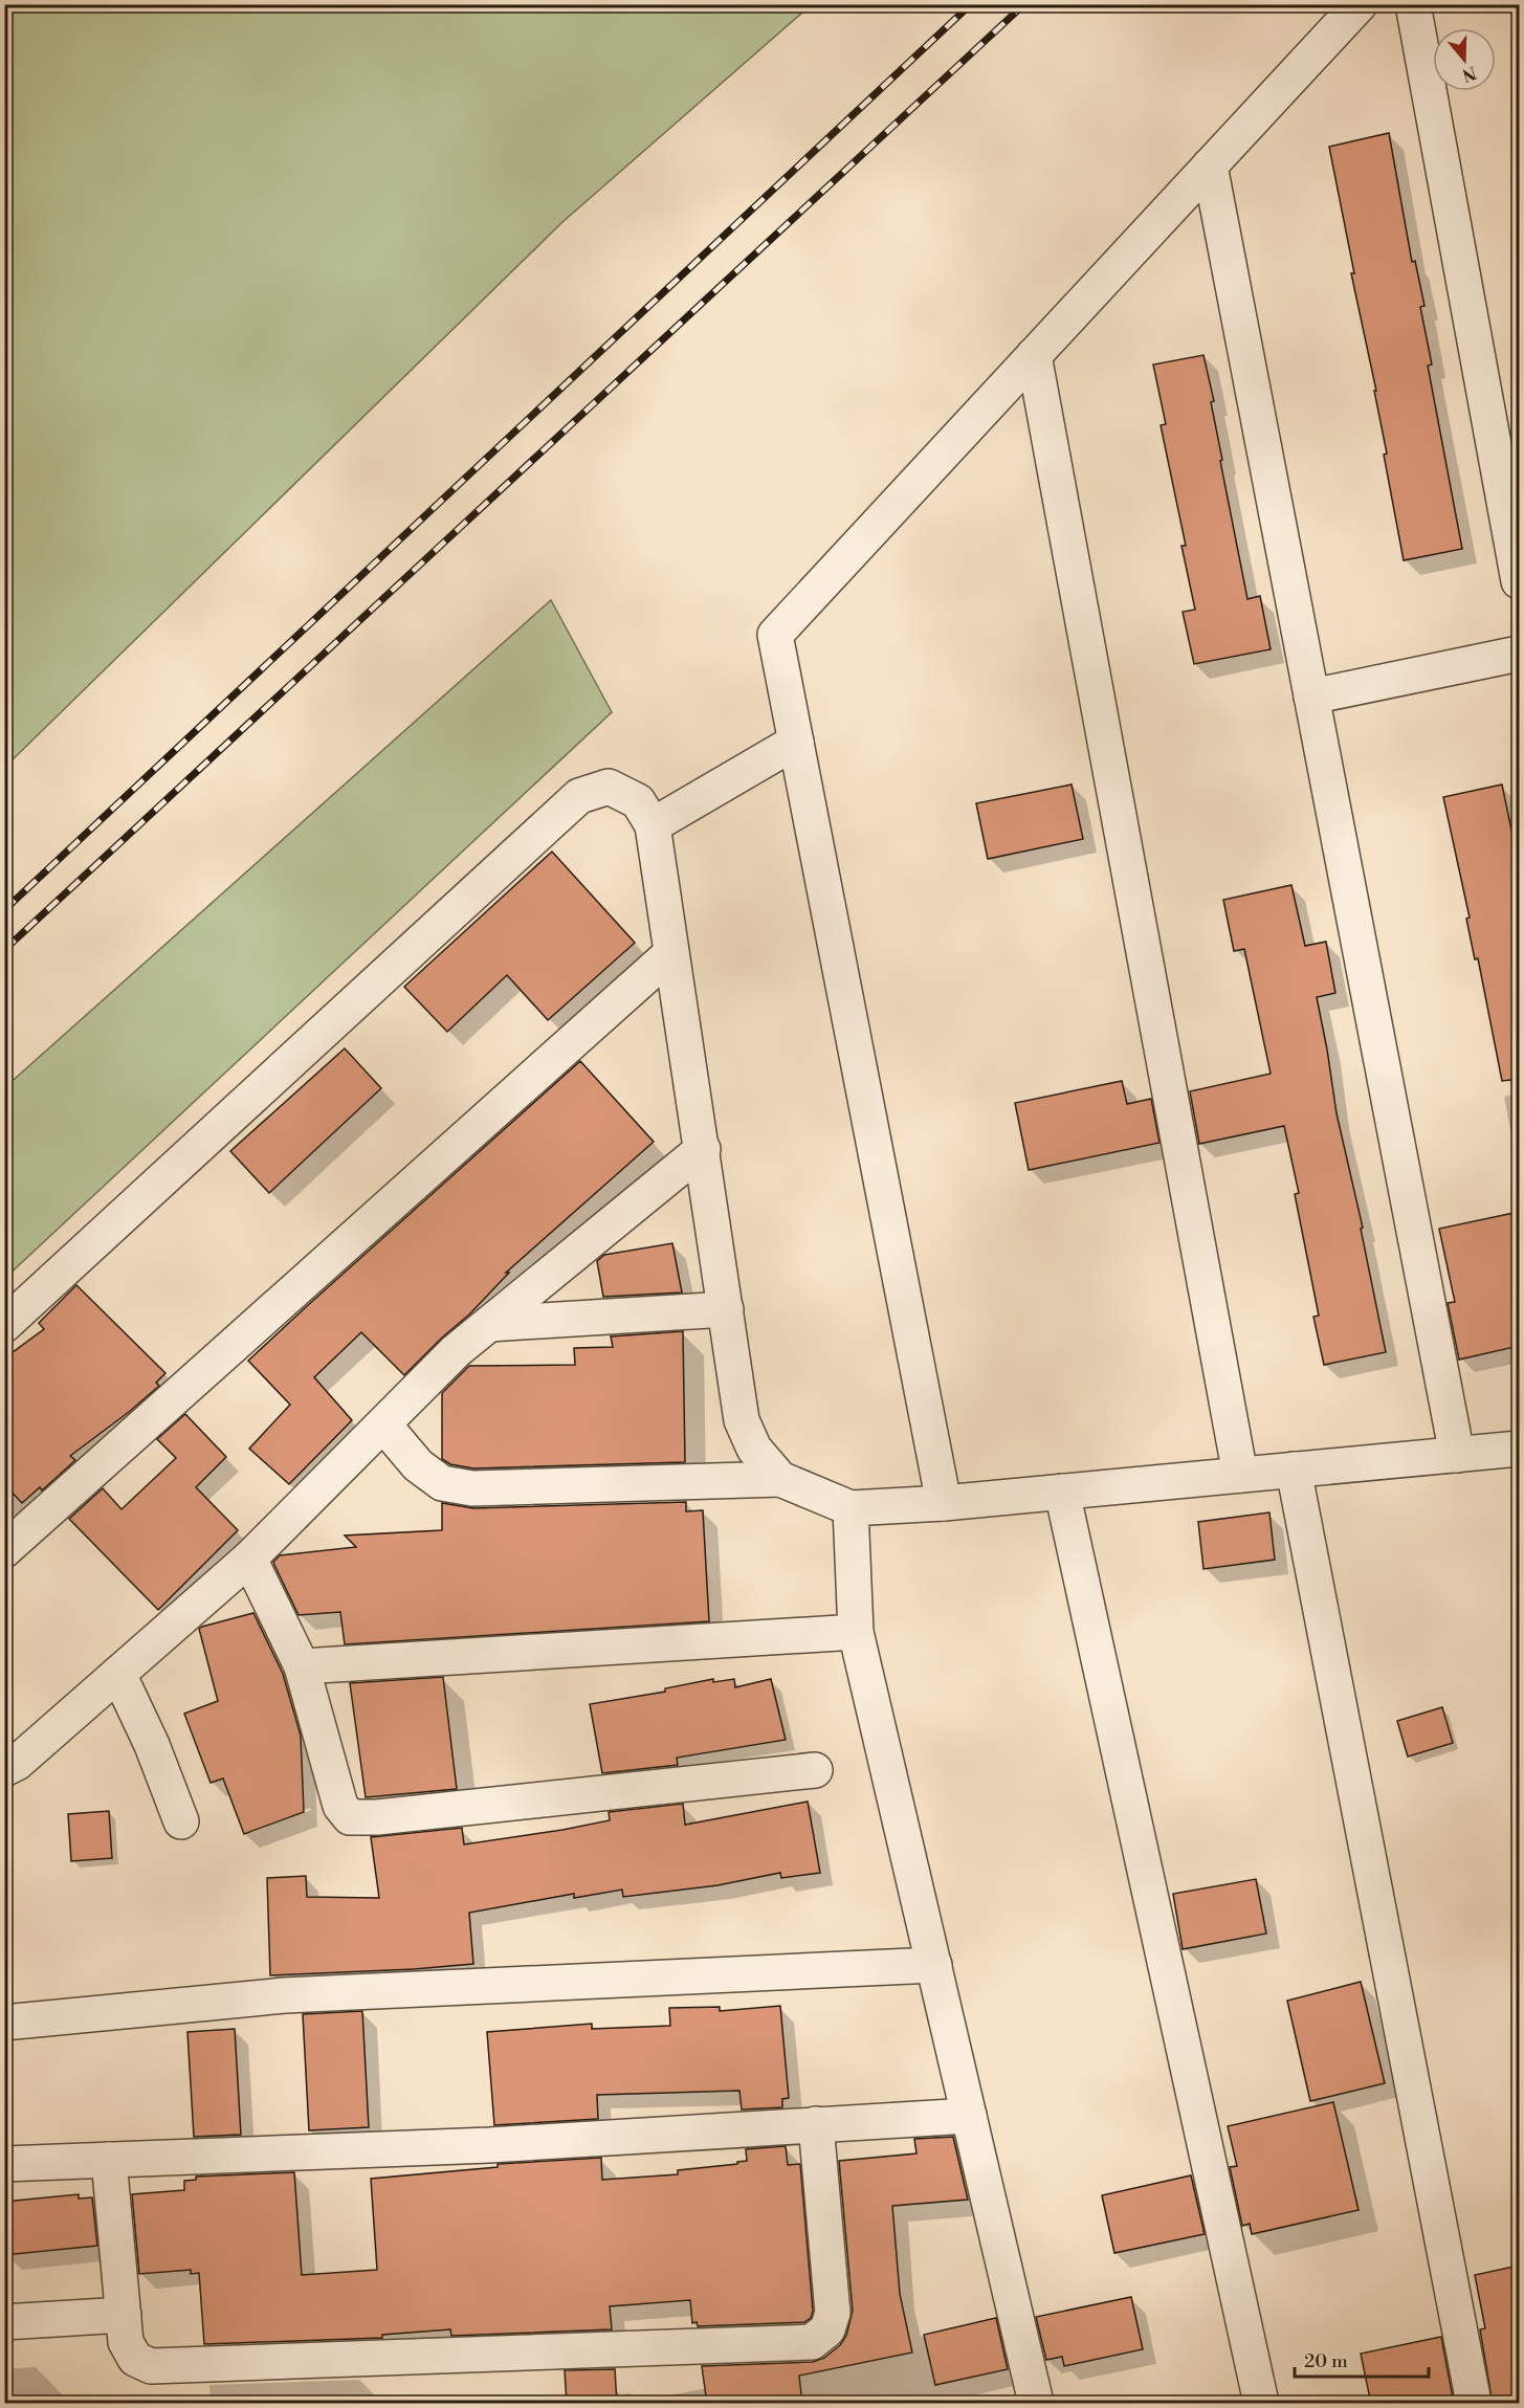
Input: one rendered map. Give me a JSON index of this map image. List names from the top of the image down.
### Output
{
  "scale_bar": "20 m",
  "north": "bottom"
}
